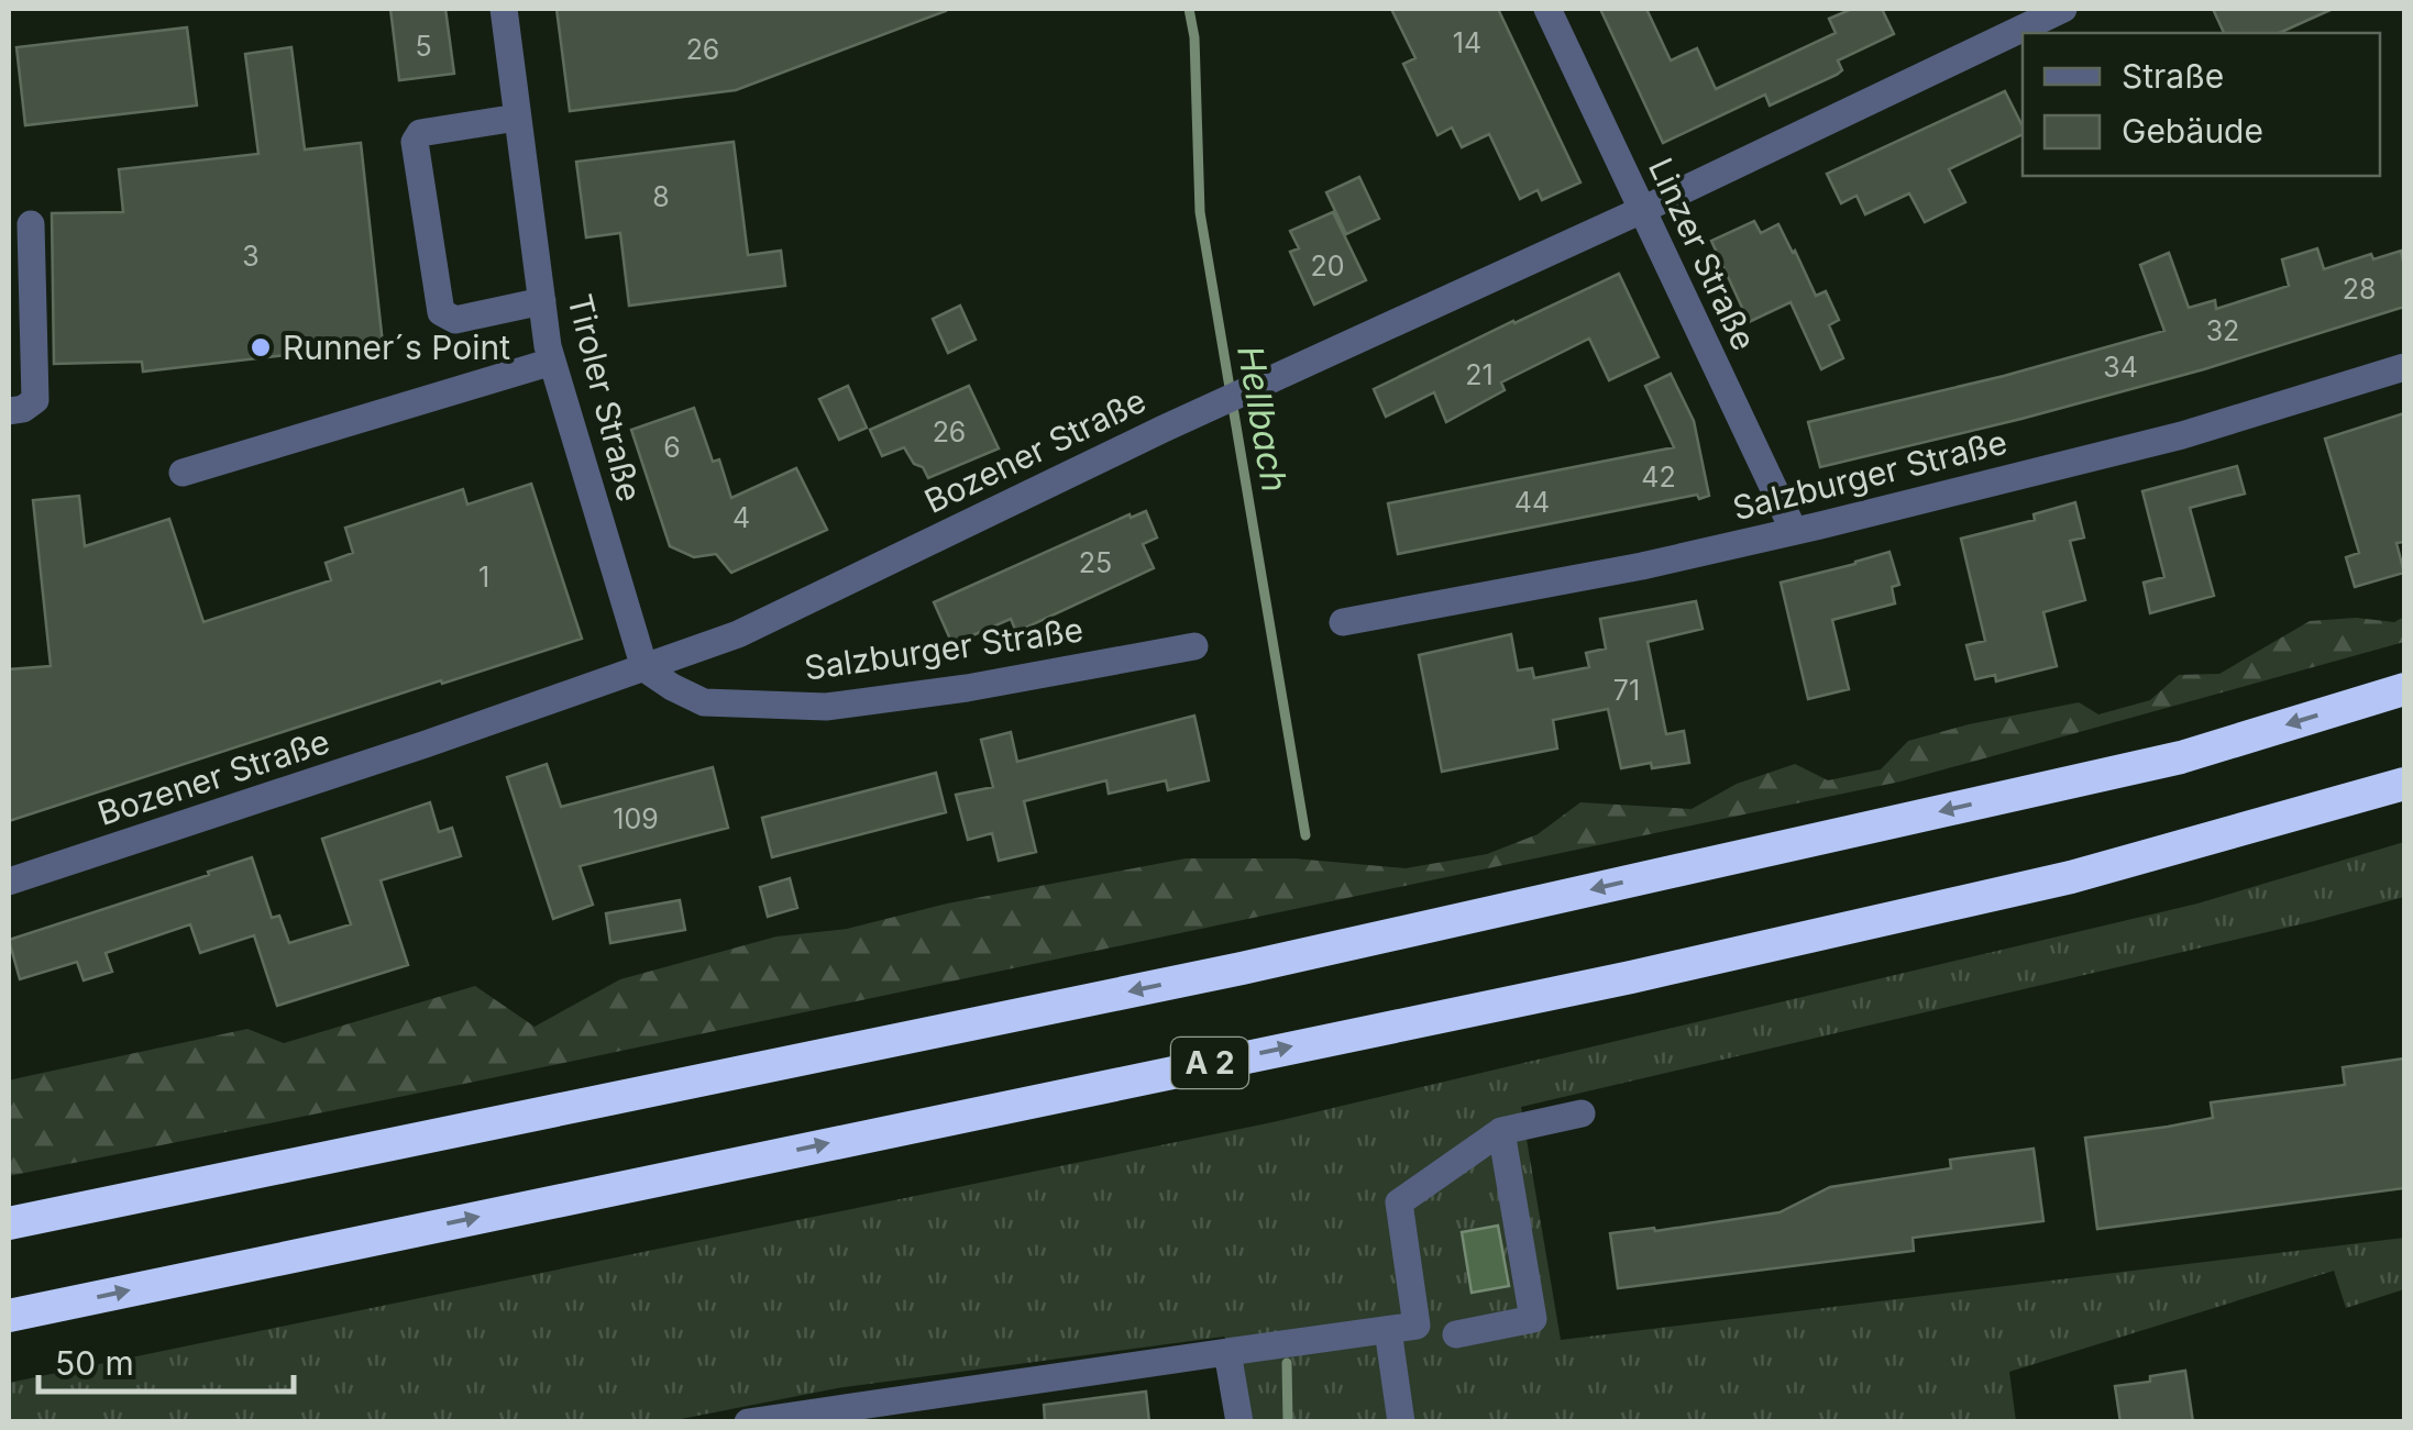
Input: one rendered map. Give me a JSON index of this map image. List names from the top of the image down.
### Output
{
  "streets": {
    "highway": ["A 2"],
    "street": [
      "Linzer Straße",
      "Tiroler Straße",
      "Bozener Straße",
      "Salzburger Straße"
    ]
  },
  "crossings": [
    ["Linzer Straße", "Bozener Straße"],
    ["Linzer Straße", "Salzburger Straße"],
    ["Tiroler Straße", "Bozener Straße"],
    ["Tiroler Straße", "Salzburger Straße"],
    ["Bozener Straße", "Salzburger Straße"]
  ],
  "water": ["Hellbach"],
  "places": ["Runner´s Point"],
  "house_numbers": [
    "14",
    "5",
    "26",
    "8",
    "3",
    "20",
    "28",
    "32",
    "34",
    "21",
    "26",
    "6",
    "42",
    "44",
    "4",
    "25",
    "1",
    "71",
    "109"
  ],
  "legend": ["Straße", "Gebäude"],
  "scale_bar": "50 m"
}
